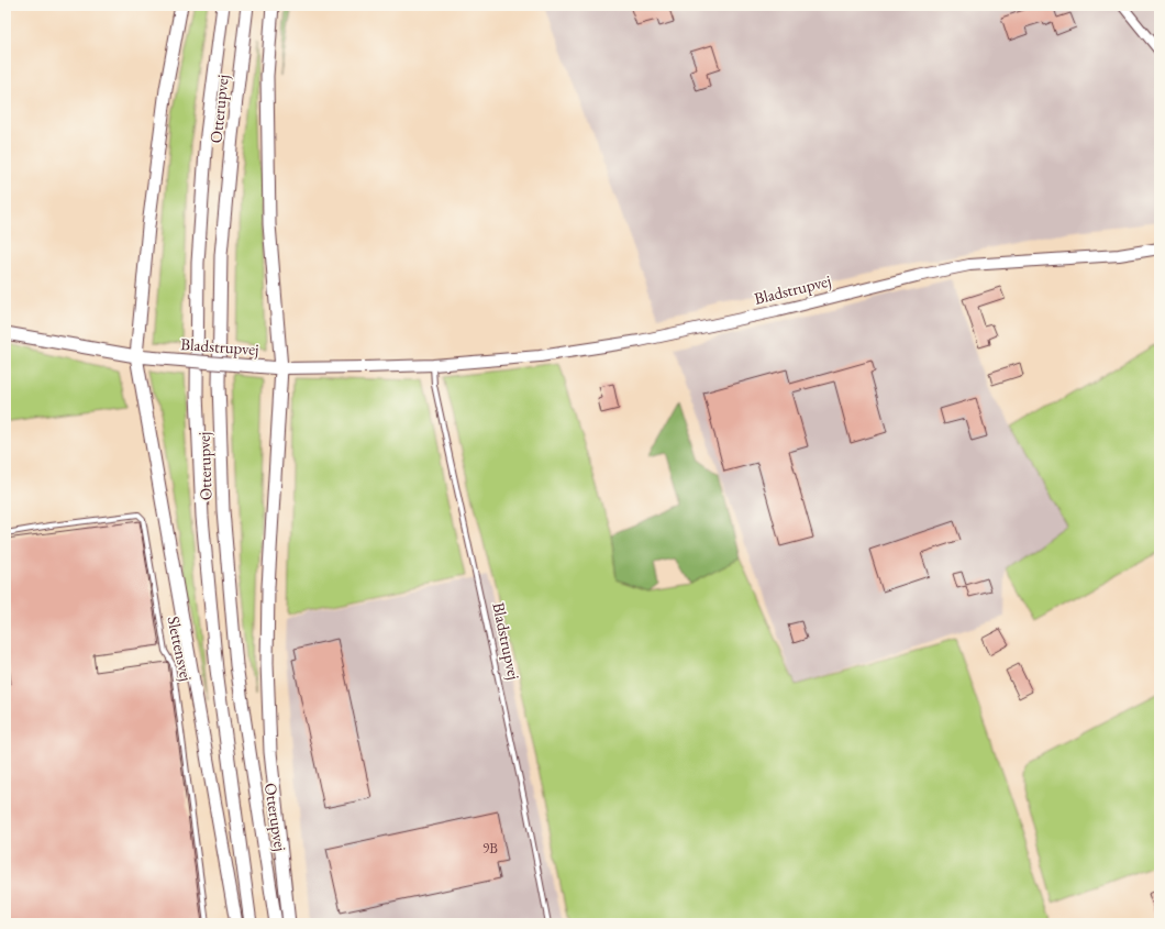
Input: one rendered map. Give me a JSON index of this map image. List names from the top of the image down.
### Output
{
  "streets": {
    "main road": ["Otterupvej", "Bladstrupvej"],
    "lane": ["Slettensvej"]
  },
  "house_numbers": ["9B"]
}
